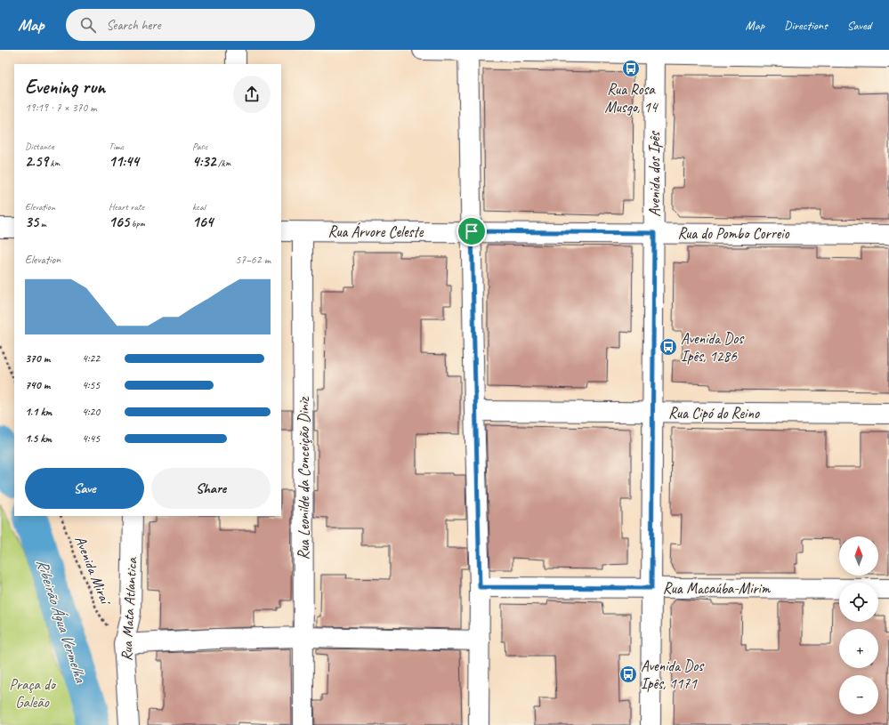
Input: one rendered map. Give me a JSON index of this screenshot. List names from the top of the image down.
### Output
{
  "streets": {
    "street": [
      "Avenida dos Ipês",
      "Rua Árvore Celeste",
      "Rua do Pombo Correio",
      "Rua Cipó do Reino",
      "Rua Leonilde da Conceição Diniz",
      "Rua Macaúba-Mirim",
      "Rua Mata Atlantica"
    ],
    "path": ["Avenida Miraí"]
  },
  "crossings": [
    ["Avenida dos Ipês", "Rua do Pombo Correio"],
    ["Avenida dos Ipês", "Rua Cipó do Reino"],
    ["Avenida dos Ipês", "Rua Macaúba-Mirim"],
    ["Rua Árvore Celeste", "Rua do Pombo Correio"],
    ["Rua Árvore Celeste", "Rua Leonilde da Conceição Diniz"],
    ["Avenida Miraí", "Rua Mata Atlantica"]
  ],
  "water": ["Ribeirão Água Vermelha"],
  "parks": ["Praça do Galeão"],
  "places": {
    "bus stop": ["Rua Rosa Musgo, 14", "Avenida Dos Ipês, 1286", "Avenida Dos Ipês, 1171"]
  },
  "north": "top",
  "page": {
    "header": "Map",
    "search": "Search here",
    "nav": ["Map", "Directions", "Saved"],
    "heading": ["Evening run", "19:19 · 7 × 370 m"],
    "stats": [
      ["Distance", "2.59 km"],
      ["Time", "11:44"],
      ["Pace", "4:32 /km"],
      ["Elevation", "35 m"],
      ["Heart rate", "165 bpm"],
      ["kcal", "164"]
    ],
    "chart": ["Elevation", "57–62 m"],
    "list": [
      {
        "name": "370 m",
        "note": "4:22"
      },
      {
        "name": "740 m",
        "note": "4:55"
      },
      {
        "name": "1.1 km",
        "note": "4:20"
      },
      {
        "name": "1.5 km",
        "note": "4:45"
      }
    ],
    "buttons": ["Save", "Share"],
    "map_buttons": ["+", "−"]
  }
}
